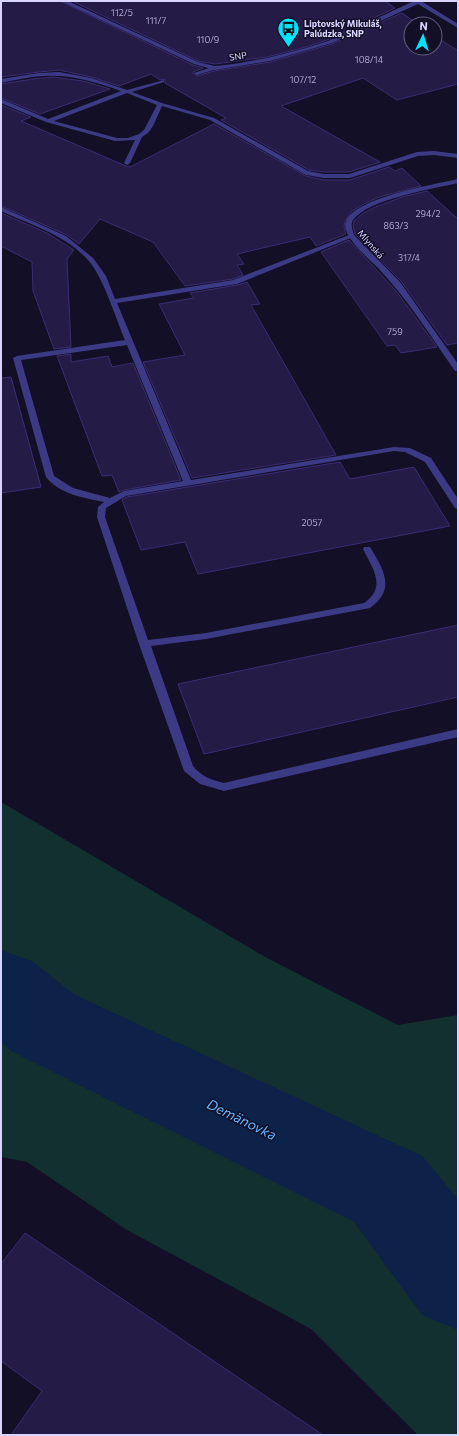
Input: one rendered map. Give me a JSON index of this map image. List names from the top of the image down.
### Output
{
  "streets": {
    "street": ["SNP", "Mlynská"]
  },
  "water": ["Demänovka"],
  "places": {
    "bus stop": ["Liptovský Mikuláš, Palúdzka, SNP"]
  },
  "house_numbers": [
    "112/5",
    "111/7",
    "110/9",
    "108/14",
    "107/12",
    "294/2",
    "863/3",
    "317/4",
    "759",
    "2057"
  ],
  "north": "top"
}
